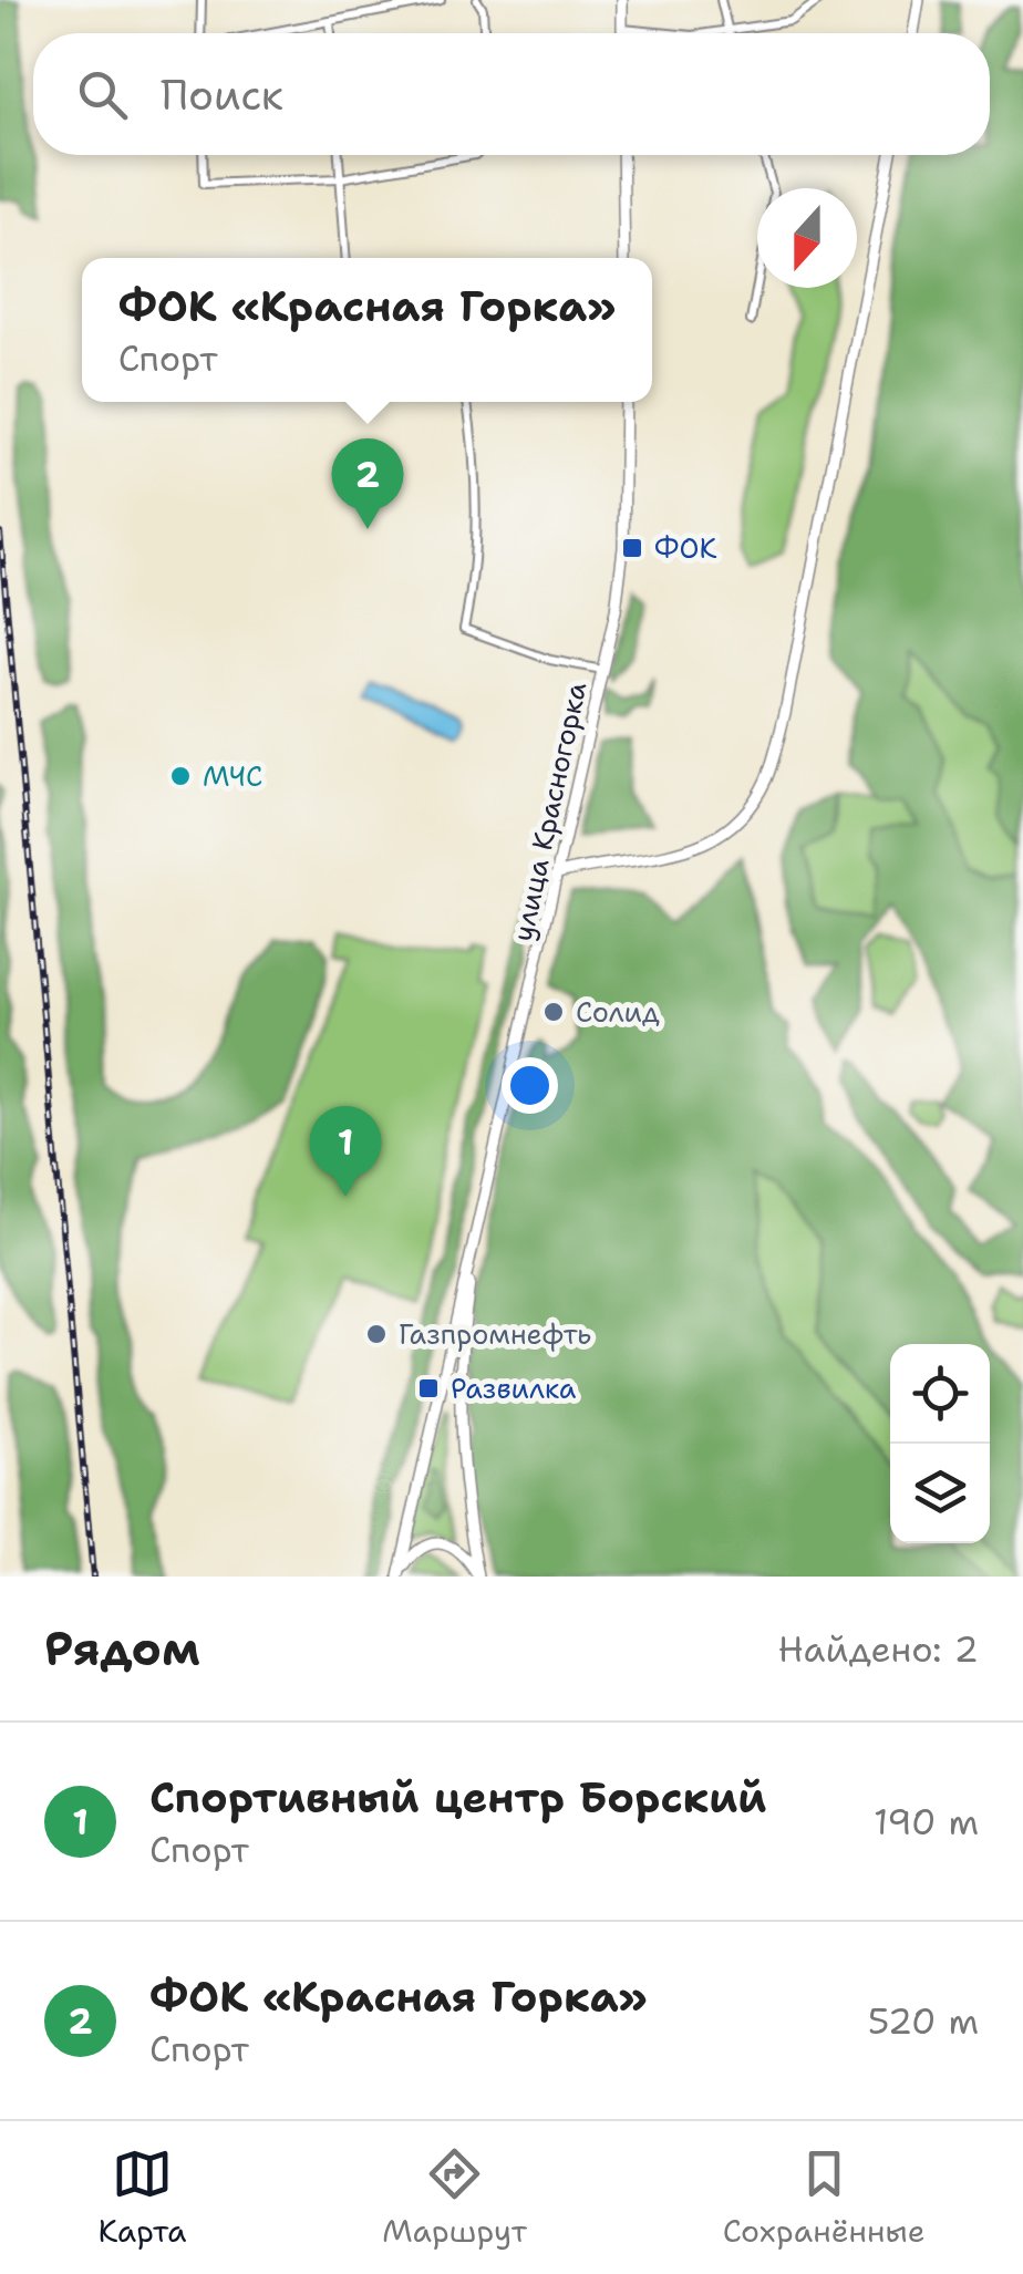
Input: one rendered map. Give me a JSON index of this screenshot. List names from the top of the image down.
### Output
{
  "streets": {
    "main road": ["улица Красногорка"]
  },
  "places": {
    "transit": ["ФОК", "Развилка"],
    "other": ["МЧС", "Солид", "Газпромнефть"]
  },
  "north": "bottom",
  "page": {
    "search": "Поиск",
    "popup": ["ФОК «Красная Горка»", "Спорт"],
    "pins": ["2", "1"],
    "heading": ["Рядом", "Найдено: 2"],
    "list": [
      {
        "mark": "1",
        "name": "Спортивный центр Борский",
        "note": "Спорт",
        "value": "190 m"
      },
      {
        "mark": "2",
        "name": "ФОК «Красная Горка»",
        "note": "Спорт",
        "value": "520 m"
      }
    ],
    "nav": ["Карта", "Маршрут", "Сохранённые"]
  }
}
